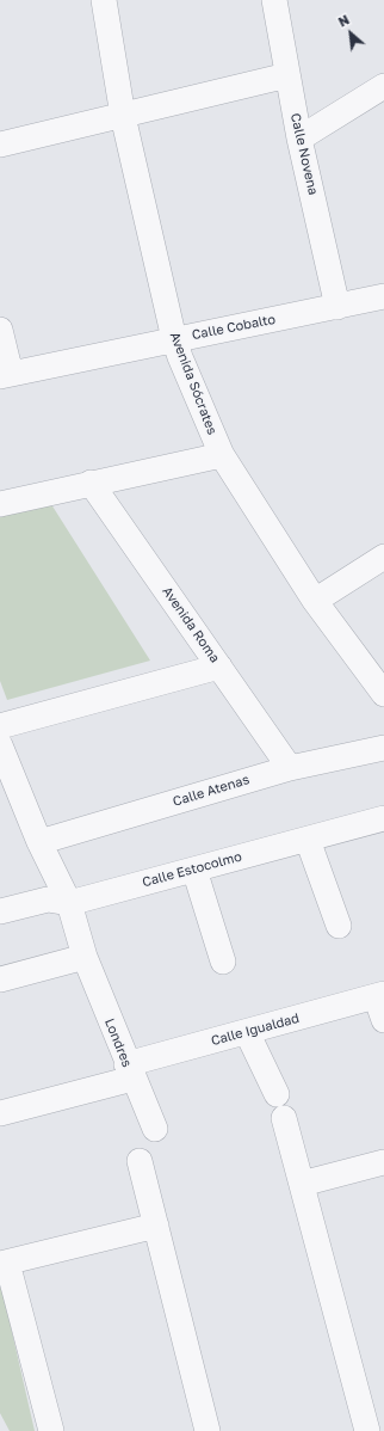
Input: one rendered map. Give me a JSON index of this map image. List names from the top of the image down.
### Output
{
  "streets": {
    "street": [
      "Calle Novena",
      "Calle Cobalto",
      "Avenida Sócrates",
      "Avenida Roma",
      "Calle Atenas",
      "Calle Estocolmo",
      "Calle Igualdad",
      "Londres"
    ]
  },
  "crossings": [
    ["Calle Novena", "Calle Cobalto"],
    ["Calle Cobalto", "Avenida Sócrates"],
    ["Avenida Roma", "Calle Atenas"],
    ["Calle Atenas", "Londres"],
    ["Calle Estocolmo", "Londres"],
    ["Calle Igualdad", "Londres"]
  ],
  "north": "top left"
}
